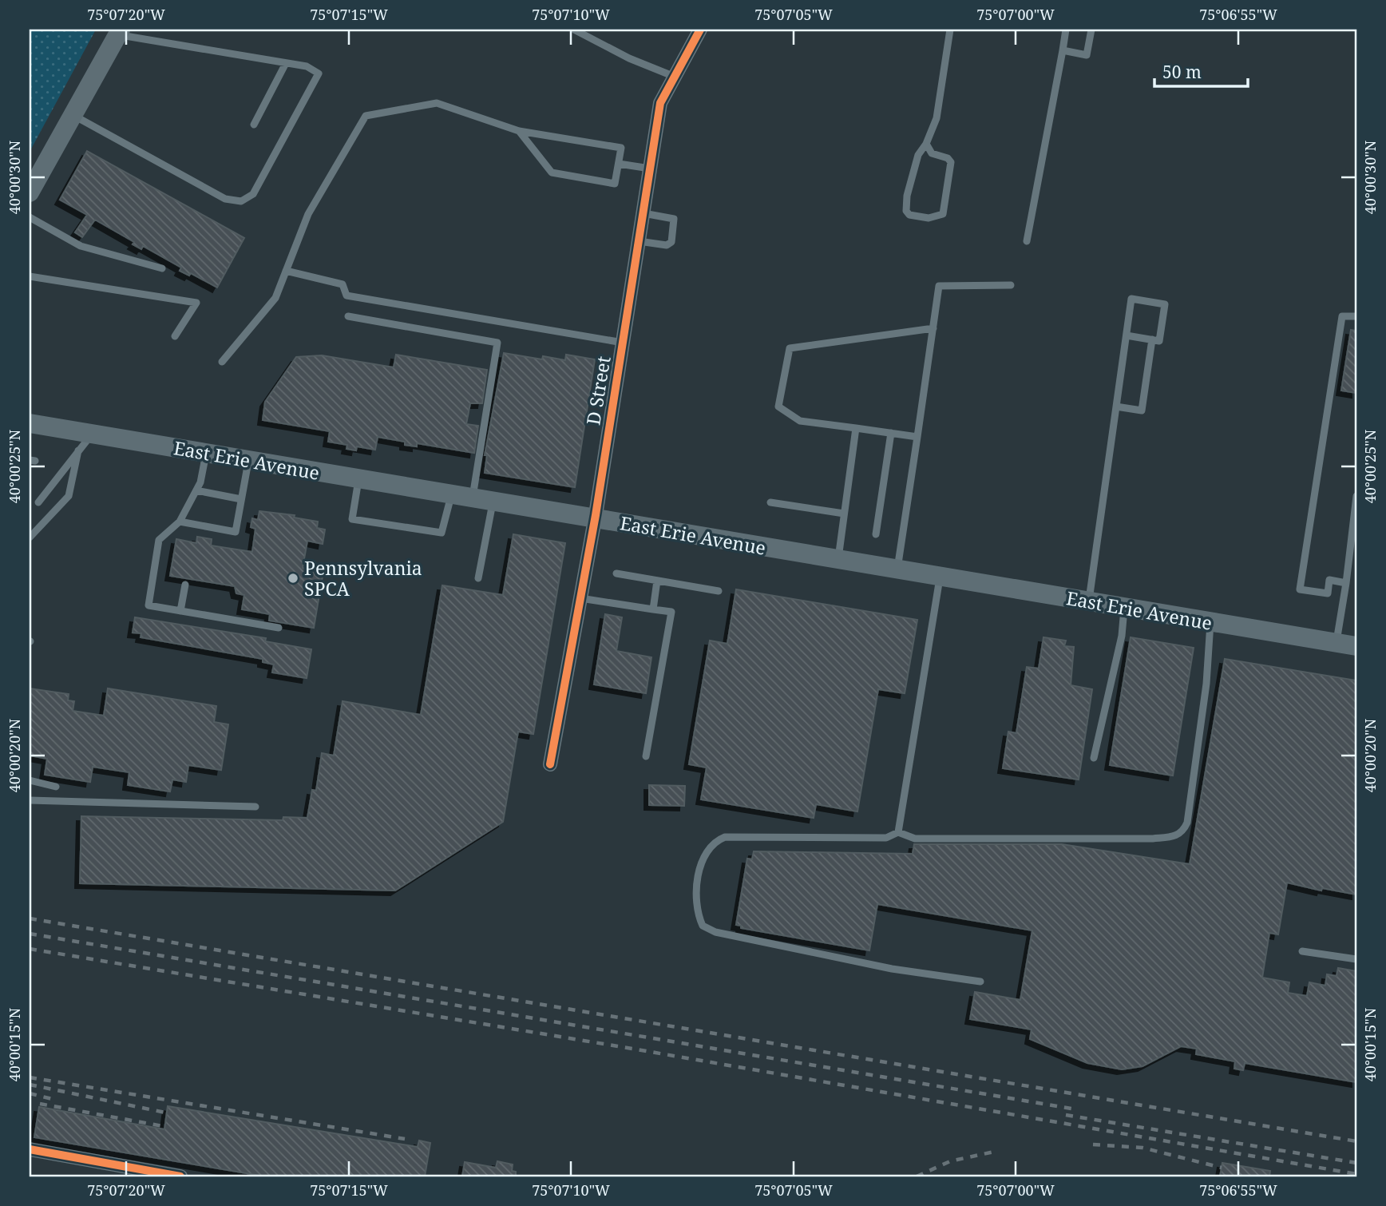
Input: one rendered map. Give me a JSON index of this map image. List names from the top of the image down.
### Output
{
  "streets": {
    "main road": ["East Erie Avenue"],
    "street": ["D Street"]
  },
  "crossings": [
    ["D Street", "East Erie Avenue"]
  ],
  "places": ["Pennsylvania SPCA"],
  "scale_bar": "50 m",
  "coordinates": [
    "75°07'20\"W",
    "75°07'15\"W",
    "75°07'10\"W",
    "75°07'05\"W",
    "75°07'00\"W",
    "75°06'55\"W",
    "40°00'30\"N",
    "40°00'25\"N",
    "40°00'20\"N",
    "40°00'15\"N"
  ]
}
